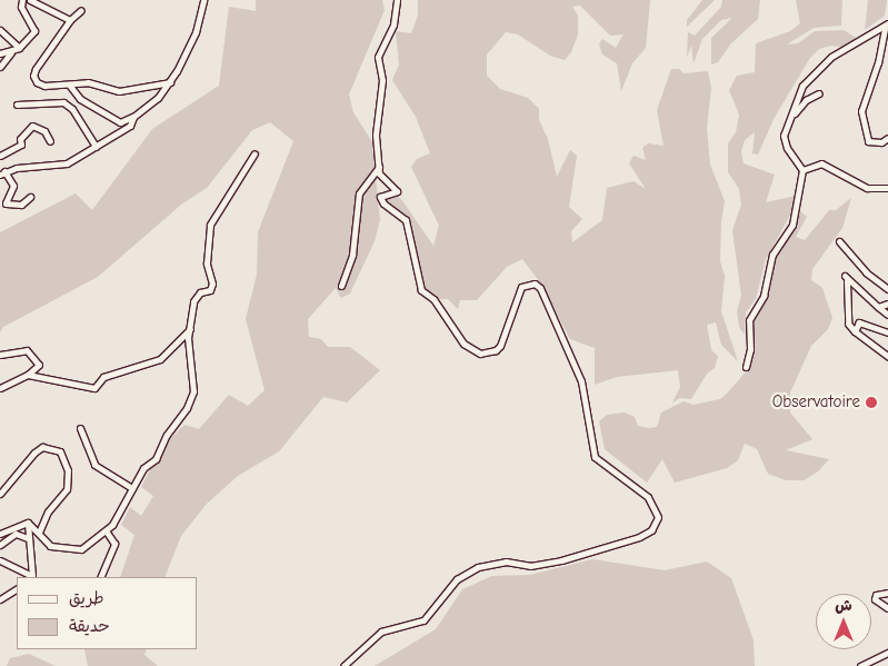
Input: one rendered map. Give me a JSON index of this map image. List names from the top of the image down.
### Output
{
  "places": ["Observatoire"],
  "legend": ["طريق", "حديقة"],
  "north": "top"
}
